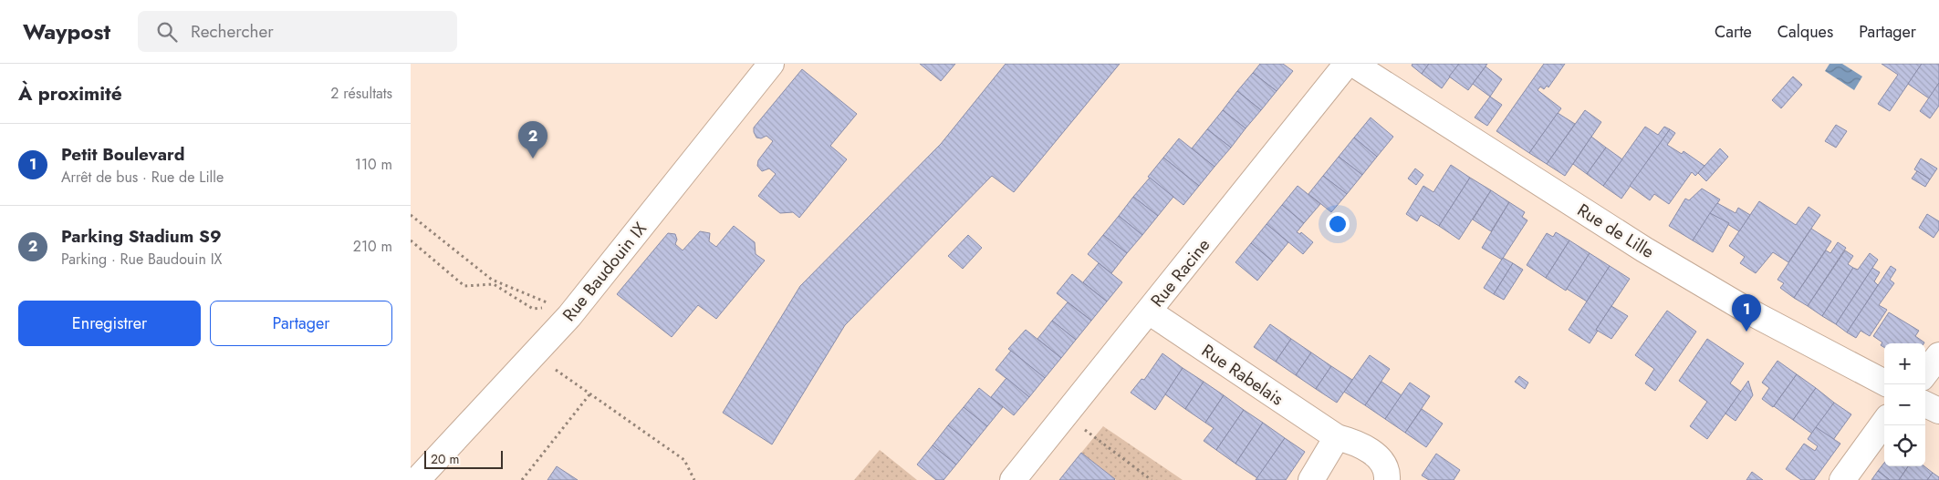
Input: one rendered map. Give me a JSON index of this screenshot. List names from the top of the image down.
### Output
{
  "streets": {
    "street": [
      "Rue de Lille",
      "Rue Baudouin IX",
      "Rue Racine",
      "Rue Rabelais"
    ]
  },
  "crossings": [
    ["Rue Racine", "Rue Rabelais"]
  ],
  "scale_bar": "20 m",
  "page": {
    "header": "Waypost",
    "search": "Rechercher",
    "nav": ["Carte", "Calques", "Partager"],
    "heading": ["À proximité", "2 résultats"],
    "pins": ["2", "1"],
    "list": [
      {
        "mark": "1",
        "name": "Petit Boulevard",
        "note": "Arrêt de bus · Rue de Lille",
        "value": "110 m"
      },
      {
        "mark": "2",
        "name": "Parking Stadium S9",
        "note": "Parking · Rue Baudouin IX",
        "value": "210 m"
      }
    ],
    "buttons": ["Enregistrer", "Partager"],
    "map_buttons": ["+", "−"],
    "scale": "20 m"
  }
}
